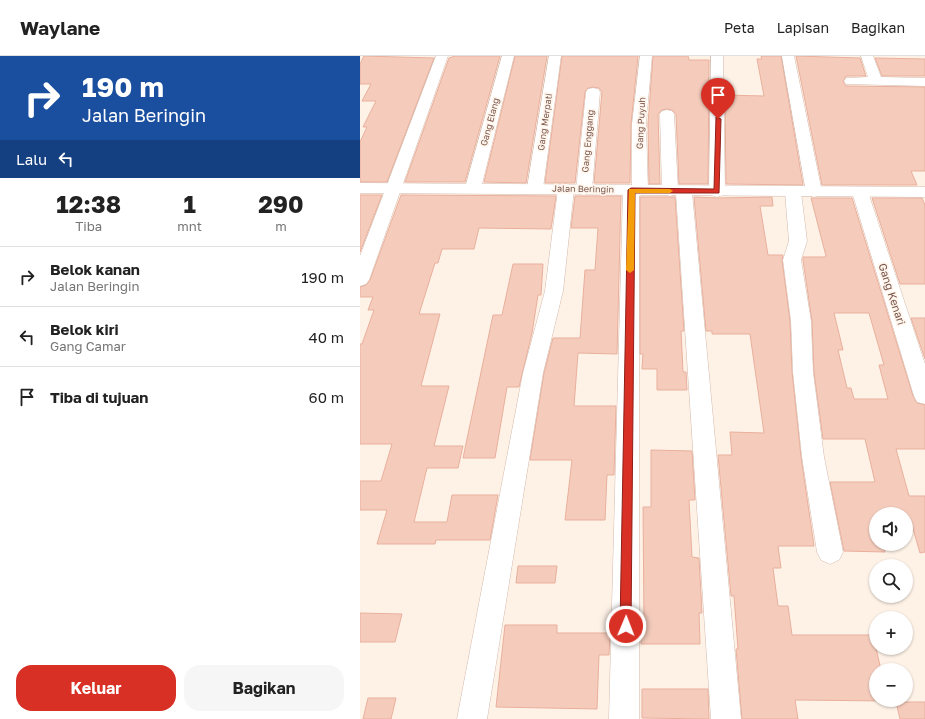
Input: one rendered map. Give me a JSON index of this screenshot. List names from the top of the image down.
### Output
{
  "streets": {
    "street": [
      "Gang Elang",
      "Gang Merpati",
      "Gang Puyuh",
      "Gang Enggang",
      "Jalan Beringin",
      "Gang Kenari"
    ]
  },
  "crossings": [
    ["Gang Elang", "Jalan Beringin"],
    ["Gang Merpati", "Jalan Beringin"],
    ["Gang Puyuh", "Jalan Beringin"],
    ["Gang Enggang", "Jalan Beringin"],
    ["Jalan Beringin", "Gang Kenari"]
  ],
  "page": {
    "header": "Waylane",
    "nav": ["Peta", "Lapisan", "Bagikan"],
    "turn": ["190 m", "Jalan Beringin"],
    "then": "Lalu",
    "eta": [
      "12:38",
      "Tiba",
      "1",
      "mnt",
      "290",
      "m"
    ],
    "list": [
      {
        "name": "Belok kanan",
        "note": "Jalan Beringin",
        "value": "190 m"
      },
      {
        "name": "Belok kiri",
        "note": "Gang Camar",
        "value": "40 m"
      },
      {
        "name": "Tiba di tujuan",
        "value": "60 m"
      }
    ],
    "map_buttons": ["+", "−"],
    "buttons": ["Keluar", "Bagikan"]
  }
}
